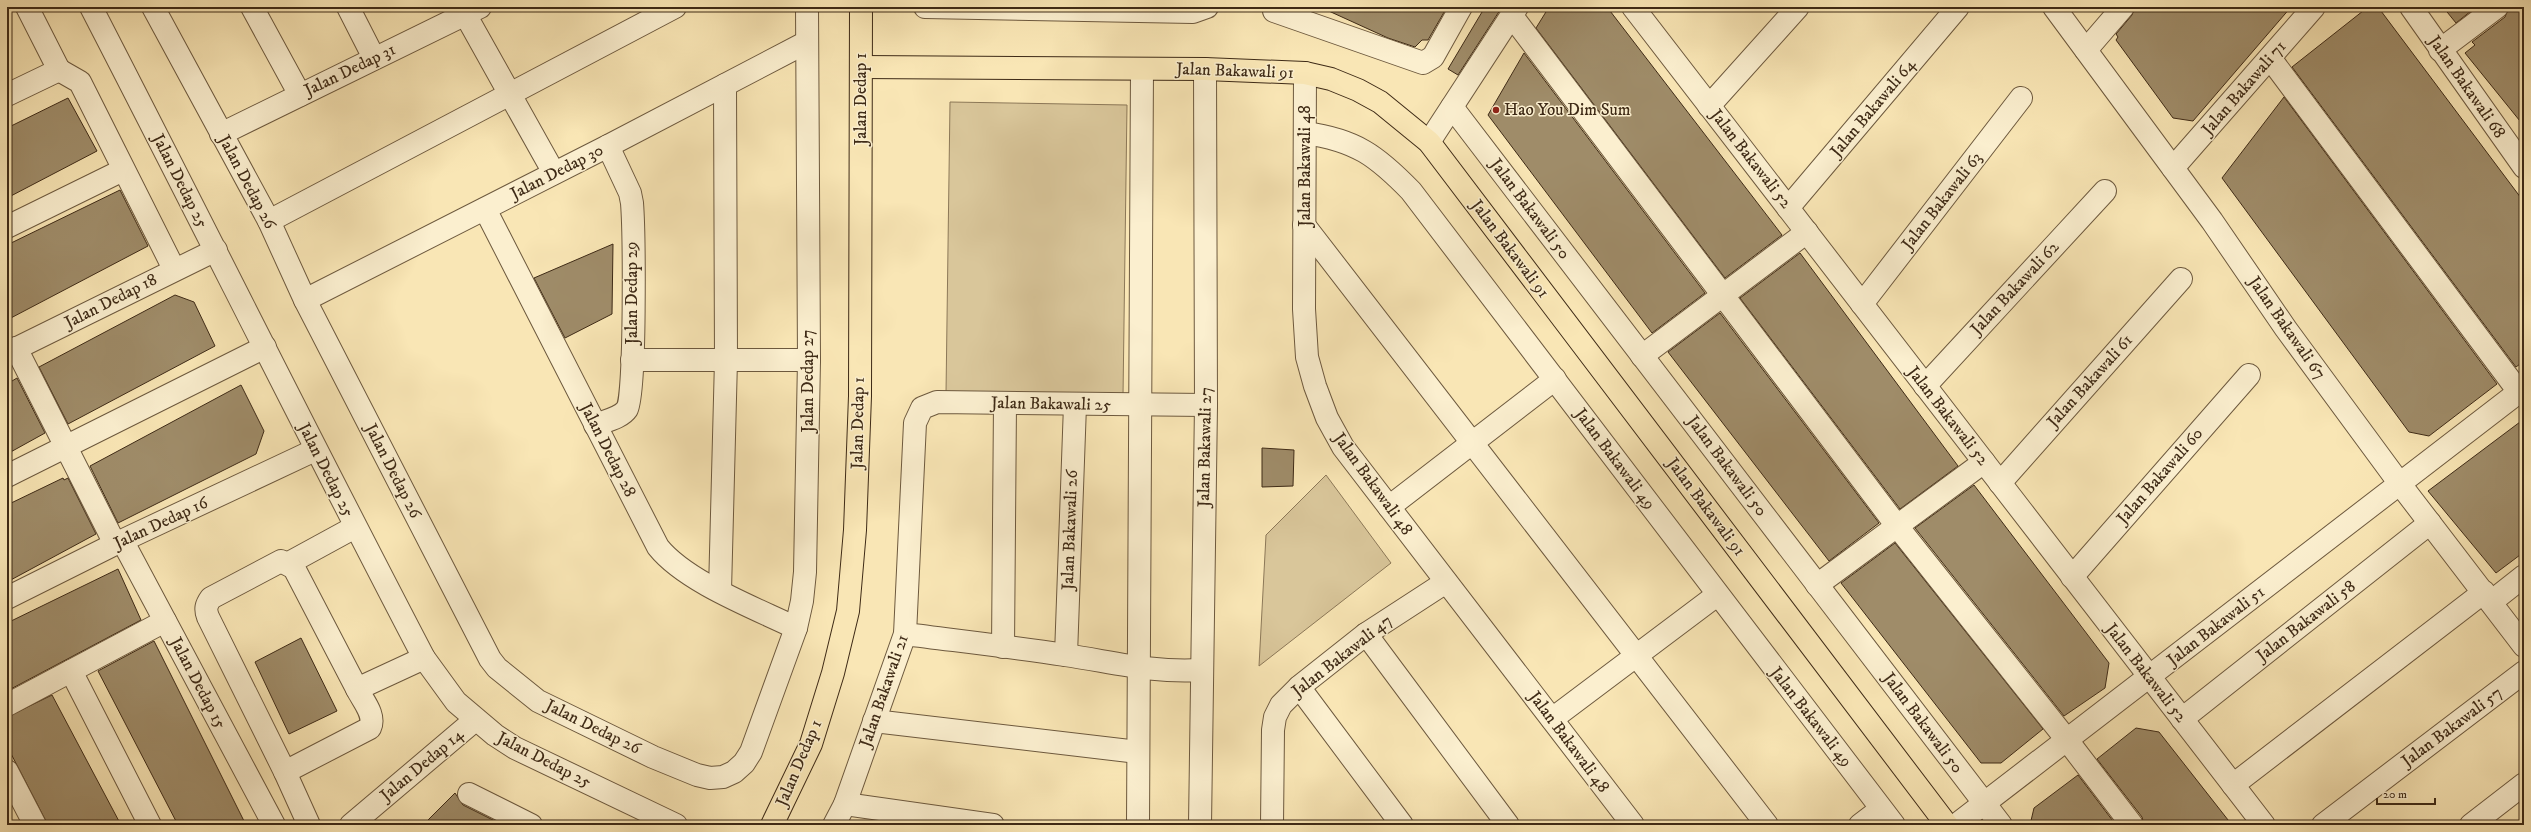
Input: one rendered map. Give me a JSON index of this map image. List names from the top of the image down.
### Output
{
  "streets": {
    "main road": ["Jalan Bakawali 91", "Jalan Dedap 1"],
    "street": [
      "Jalan Dedap 31",
      "Jalan Bakawali 68",
      "Jalan Bakawali 71",
      "Jalan Bakawali 64",
      "Jalan Bakawali 52",
      "Jalan Bakawali 48",
      "Jalan Dedap 30",
      "Jalan Dedap 25",
      "Jalan Dedap 26",
      "Jalan Bakawali 63",
      "Jalan Bakawali 50",
      "Jalan Bakawali 62",
      "Jalan Dedap 29",
      "Jalan Dedap 18",
      "Jalan Bakawali 67",
      "Jalan Dedap 27",
      "Jalan Bakawali 61",
      "Jalan Bakawali 25",
      "Jalan Bakawali 27",
      "Jalan Dedap 28",
      "Jalan Bakawali 49",
      "Jalan Bakawali 60",
      "Jalan Dedap 16",
      "Jalan Bakawali 26",
      "Jalan Bakawali 58",
      "Jalan Bakawali 51",
      "Jalan Bakawali 47",
      "Jalan Dedap 15",
      "Jalan Bakawali 21",
      "Jalan Bakawali 57",
      "Jalan Dedap 14"
    ]
  },
  "crossings": [
    ["Jalan Dedap 31", "Jalan Dedap 26"],
    ["Jalan Bakawali 91", "Jalan Dedap 1"],
    ["Jalan Bakawali 91", "Jalan Bakawali 48"],
    ["Jalan Bakawali 91", "Jalan Bakawali 27"],
    ["Jalan Bakawali 71", "Jalan Bakawali 67"],
    ["Jalan Bakawali 64", "Jalan Bakawali 52"],
    ["Jalan Bakawali 52", "Jalan Bakawali 63"],
    ["Jalan Bakawali 52", "Jalan Bakawali 62"],
    ["Jalan Bakawali 52", "Jalan Bakawali 61"],
    ["Jalan Bakawali 52", "Jalan Bakawali 60"],
    ["Jalan Bakawali 52", "Jalan Bakawali 58"],
    ["Jalan Bakawali 52", "Jalan Bakawali 51"],
    ["Jalan Bakawali 48", "Jalan Bakawali 49"],
    ["Jalan Bakawali 48", "Jalan Bakawali 47"],
    ["Jalan Dedap 30", "Jalan Dedap 26"],
    ["Jalan Dedap 30", "Jalan Dedap 29"],
    ["Jalan Dedap 30", "Jalan Dedap 27"],
    ["Jalan Dedap 30", "Jalan Dedap 28"],
    ["Jalan Dedap 25", "Jalan Dedap 18"],
    ["Jalan Dedap 25", "Jalan Dedap 16"],
    ["Jalan Dedap 25", "Jalan Dedap 14"],
    ["Jalan Dedap 26", "Jalan Dedap 27"],
    ["Jalan Bakawali 50", "Jalan Bakawali 51"],
    ["Jalan Dedap 29", "Jalan Dedap 28"],
    ["Jalan Dedap 18", "Jalan Dedap 15"],
    ["Jalan Bakawali 67", "Jalan Bakawali 58"],
    ["Jalan Bakawali 67", "Jalan Bakawali 51"],
    ["Jalan Dedap 27", "Jalan Dedap 28"],
    ["Jalan Bakawali 25", "Jalan Bakawali 27"],
    ["Jalan Bakawali 25", "Jalan Bakawali 26"],
    ["Jalan Bakawali 25", "Jalan Bakawali 21"],
    ["Jalan Dedap 16", "Jalan Dedap 15"]
  ],
  "places": ["Hao You Dim Sum"],
  "scale_bar": "20 m"
}
